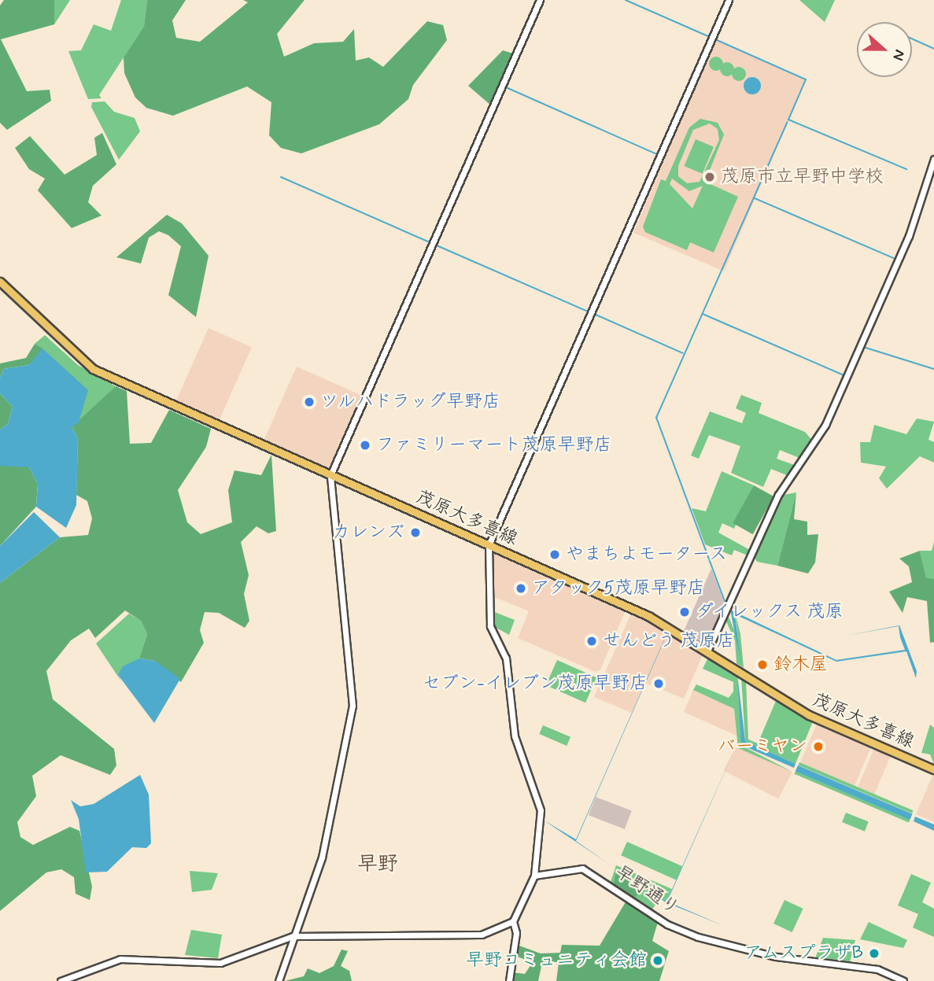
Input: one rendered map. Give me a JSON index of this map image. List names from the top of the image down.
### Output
{
  "streets": {
    "main road": ["茂原大多喜線"],
    "street": ["早野通り"]
  },
  "districts": ["早野"],
  "places": [
    "茂原市立早野中学校",
    "ツルハドラッグ早野店",
    "ファミリーマート茂原早野店",
    "カレンズ",
    "やまちよモータース",
    "アタック5茂原早野店",
    "ダイレックス 茂原",
    "せんどう 茂原店",
    "鈴木屋",
    "セブン-イレブン茂原早野店",
    "バーミヤン",
    "アムスプラザB",
    "早野コミュニティ会館"
  ],
  "north": "right"
}
